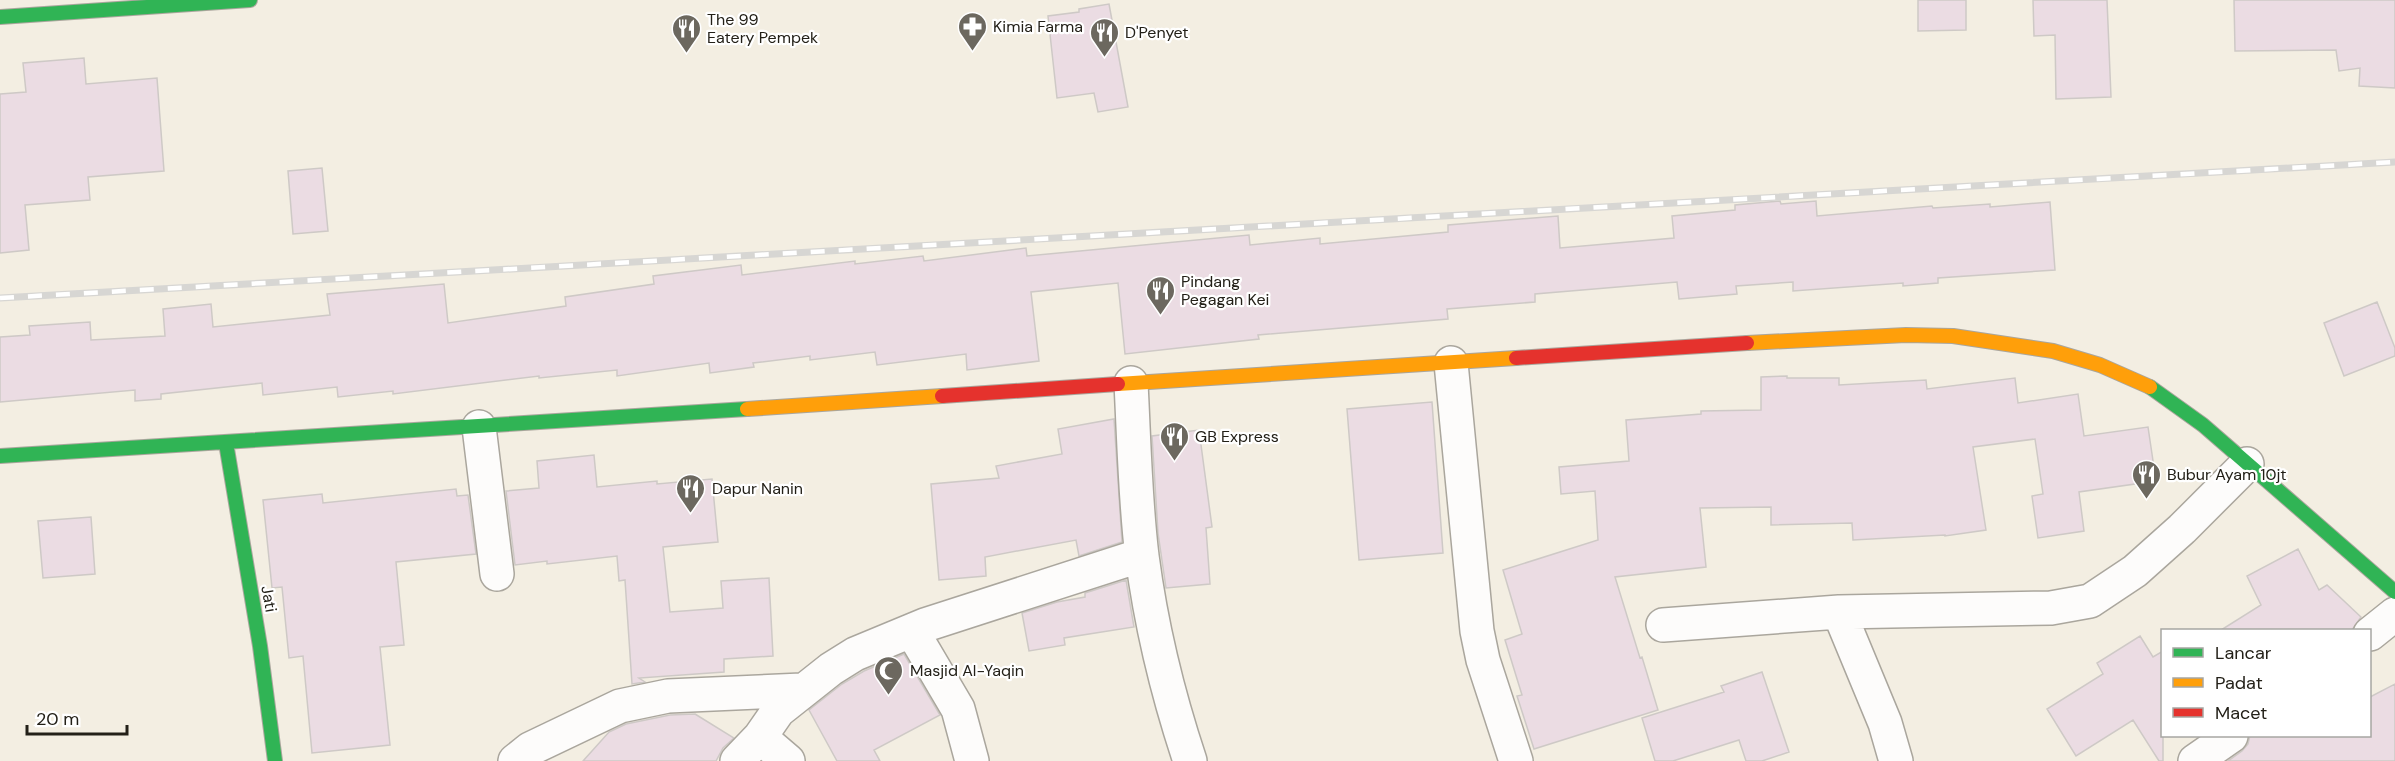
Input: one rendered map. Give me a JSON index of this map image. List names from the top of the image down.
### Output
{
  "streets": {
    "street": ["Jati"]
  },
  "places": {
    "pharmacy": ["Kimia Farma"],
    "restaurant": [
      "The 99 Eatery Pempek",
      "D'Penyet",
      "Pindang Pegagan Kei",
      "GB Express",
      "Bubur Ayam 10jt",
      "Dapur Nanin"
    ],
    "mosque": ["Masjid Al-Yaqin"]
  },
  "legend": ["Lancar", "Padat", "Macet"],
  "scale_bar": "20 m"
}
